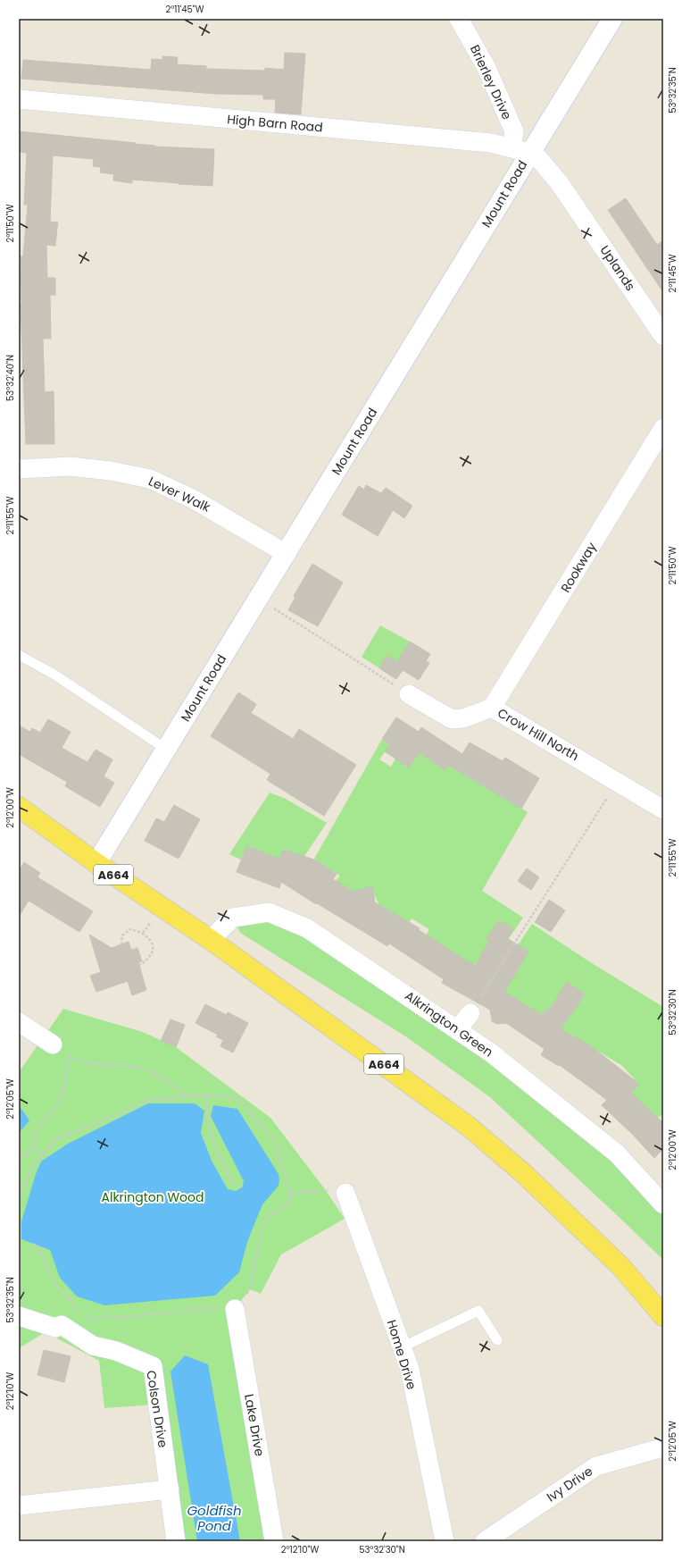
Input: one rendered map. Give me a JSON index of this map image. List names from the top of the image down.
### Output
{
  "streets": {
    "main road": ["A664"],
    "street": [
      "Brierley Drive",
      "High Barn Road",
      "Mount Road",
      "Uplands",
      "Lever Walk",
      "Rookway",
      "Crow Hill North",
      "Alkrington Green",
      "Home Drive",
      "Colson Drive",
      "Lake Drive",
      "Ivy Drive"
    ]
  },
  "crossings": [
    ["Brierley Drive", "High Barn Road"],
    ["Brierley Drive", "Mount Road"],
    ["Brierley Drive", "Uplands"],
    ["High Barn Road", "Mount Road"],
    ["High Barn Road", "Uplands"],
    ["Mount Road", "Uplands"],
    ["Mount Road", "Lever Walk"],
    ["Mount Road", "A664"],
    ["Rookway", "Crow Hill North"],
    ["A664", "Alkrington Green"]
  ],
  "water": ["Goldfish Pond"],
  "parks": ["Alkrington Wood"],
  "coordinates": [
    "2°11'45\"W",
    "53°32'35\"N",
    "2°11'50\"W",
    "53°32'40\"N",
    "2°11'55\"W",
    "2°12'00\"W",
    "53°32'30\"N",
    "2°12'05\"W",
    "2°12'10\"W"
  ]
}
